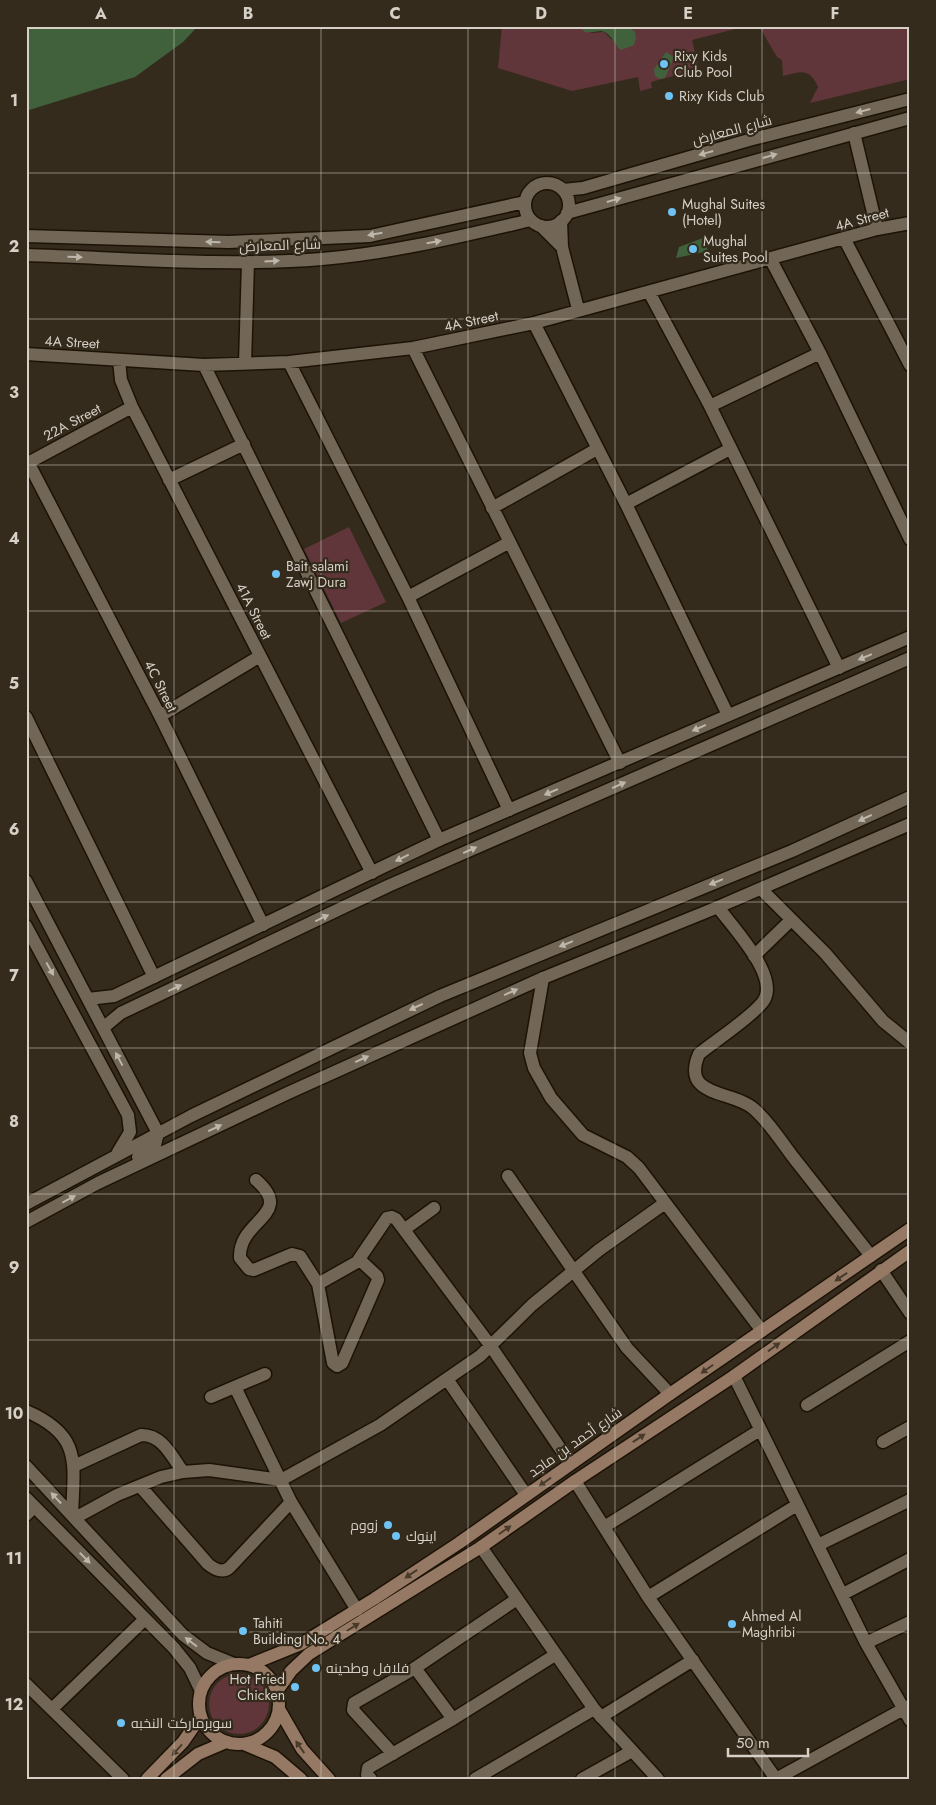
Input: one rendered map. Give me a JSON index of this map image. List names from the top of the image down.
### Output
{
  "streets": {
    "main road": ["شارع أحمد بن ماجد"],
    "street": [
      "شارع المعارض",
      "4A Street",
      "22A Street",
      "41A Street",
      "4C Street"
    ]
  },
  "crossings": [
    ["4A Street", "41A Street"],
    ["22A Street", "41A Street"],
    ["22A Street", "4C Street"]
  ],
  "places": [
    "Rixy Kids Club Pool",
    "Rixy Kids Club",
    "Mughal Suites (Hotel)",
    "Mughal Suites Pool",
    "Bait salami Zawj Dura",
    "زووم",
    "اينوك",
    "Ahmed Al Maghribi",
    "Tahiti Building No. 4",
    "فلافل وطحينه",
    "Hot Fried Chicken",
    "سوبرماركت النخبه"
  ],
  "scale_bar": "50 m",
  "grid": {
    "columns": [
      "A",
      "B",
      "C",
      "D",
      "E",
      "F"
    ],
    "rows": [
      "1",
      "2",
      "3",
      "4",
      "5",
      "6",
      "7",
      "8",
      "9",
      "10",
      "11",
      "12"
    ]
  }
}
